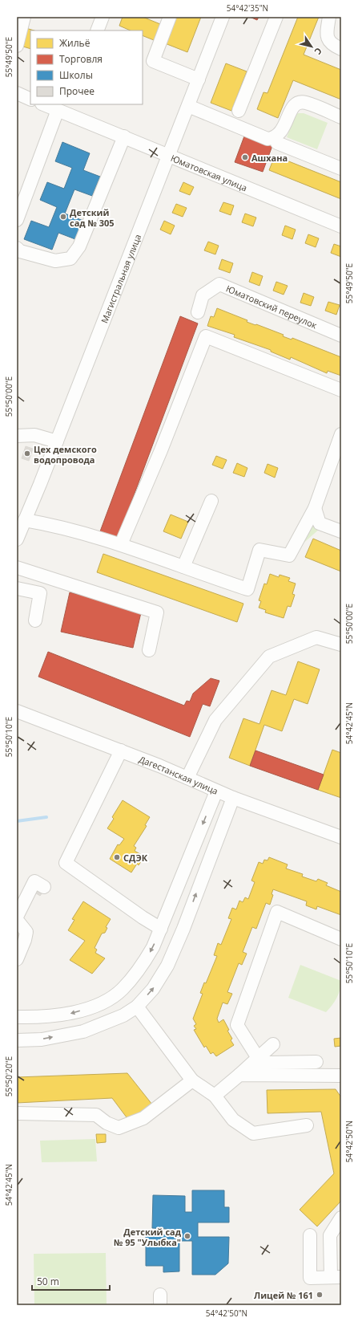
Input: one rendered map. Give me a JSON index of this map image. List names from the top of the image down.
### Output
{
  "streets": {
    "street": [
      "Юматовская улица",
      "Магистральная улица",
      "Юматовский переулок",
      "Дагестанская улица"
    ]
  },
  "crossings": [
    ["Юматовская улица", "Магистральная улица"]
  ],
  "places": [
    "Ашхана",
    "Детский сад № 305",
    "Цех демского водопровода",
    "СДЭК",
    "Детский сад № 95 \"Улыбка\"",
    "Лицей № 161"
  ],
  "legend": [
    "Жильё",
    "Торговля",
    "Школы",
    "Прочее"
  ],
  "scale_bar": "50 m",
  "north": "bottom right",
  "coordinates": [
    "54°42'35\"N",
    "55°49'50\"E",
    "55°50'00\"E",
    "54°42'45\"N",
    "55°50'10\"E",
    "55°50'20\"E",
    "54°42'50\"N"
  ]
}
